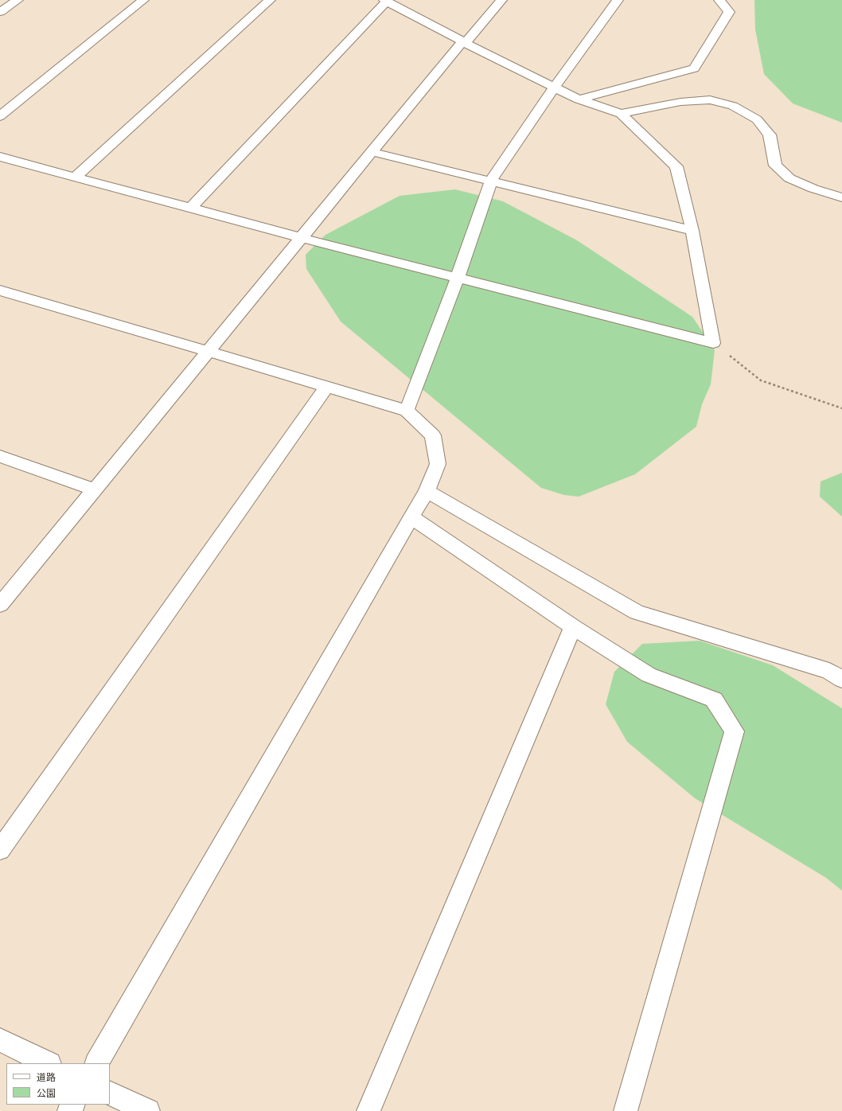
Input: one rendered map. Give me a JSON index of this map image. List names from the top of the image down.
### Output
{
  "legend": ["道路", "公園"]
}
